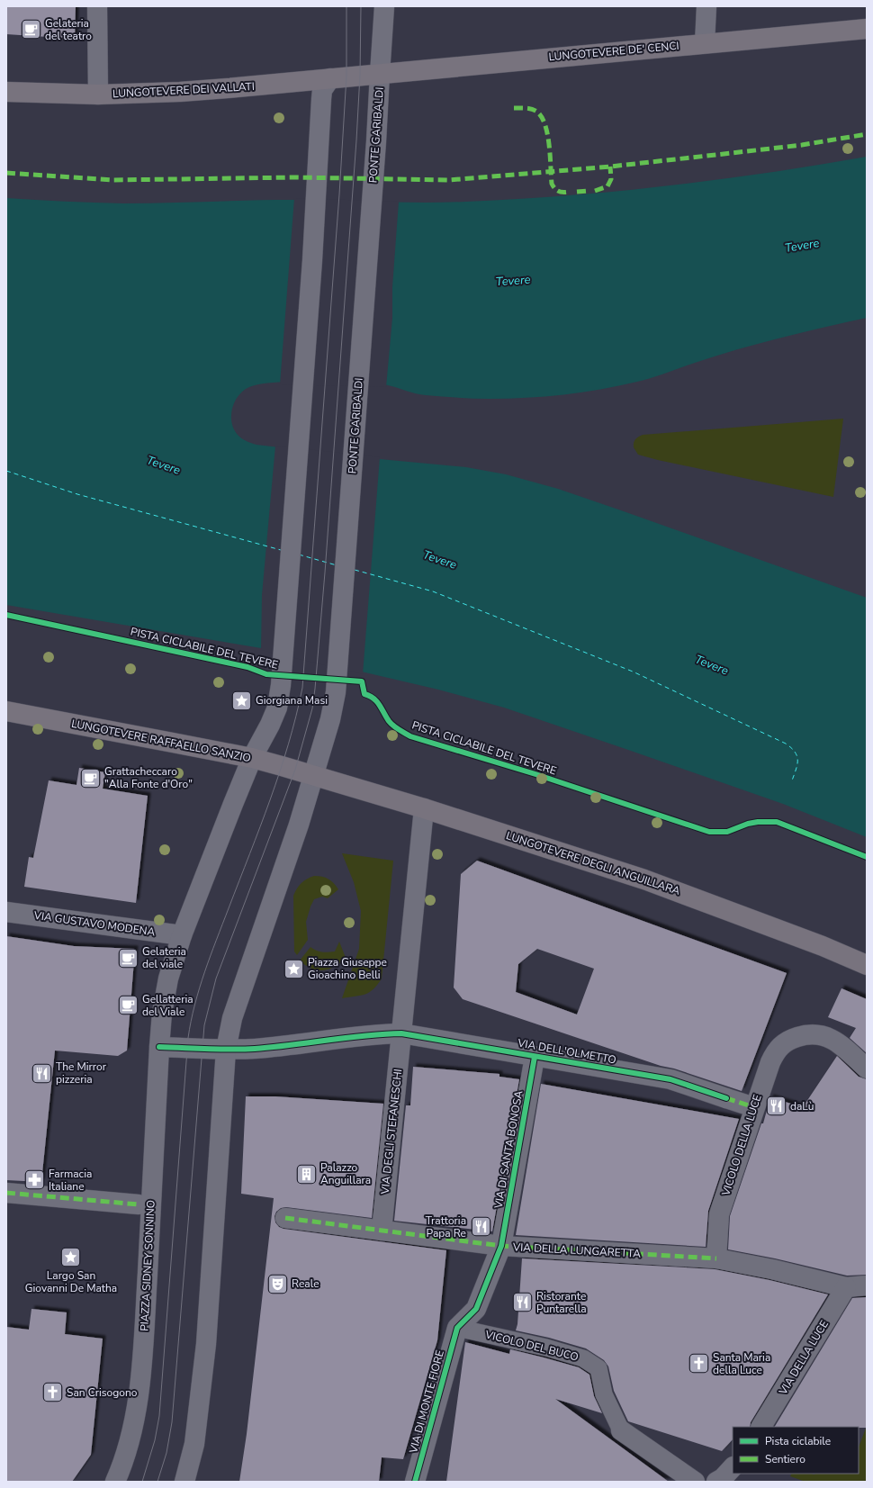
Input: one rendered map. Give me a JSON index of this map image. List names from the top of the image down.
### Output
{
  "streets": {
    "main road": [
      "LUNGOTEVERE DE' CENCI",
      "LUNGOTEVERE DEI VALLATI",
      "LUNGOTEVERE RAFFAELLO SANZIO",
      "LUNGOTEVERE DEGLI ANGUILLARA"
    ],
    "street": [
      "PONTE GARIBALDI",
      "VIA GUSTAVO MODENA",
      "VIA DELL'OLMETTO",
      "VIA DEGLI STEFANESCHI",
      "VICOLO DELLA LUCE",
      "VIA DI SANTA BONOSA",
      "VIA DELLA LUNGARETTA",
      "PIAZZA SIDNEY SONNINO",
      "VICOLO DEL BUCO",
      "VIA DELLA LUCE",
      "VIA DI MONTE FIORE"
    ],
    "cycle path": ["PISTA CICLABILE DEL TEVERE"]
  },
  "crossings": [
    ["LUNGOTEVERE DE' CENCI", "LUNGOTEVERE DEI VALLATI"],
    ["LUNGOTEVERE DE' CENCI", "PONTE GARIBALDI"],
    ["PONTE GARIBALDI", "LUNGOTEVERE RAFFAELLO SANZIO"],
    ["PONTE GARIBALDI", "LUNGOTEVERE DEGLI ANGUILLARA"],
    ["LUNGOTEVERE RAFFAELLO SANZIO", "LUNGOTEVERE DEGLI ANGUILLARA"],
    ["VIA DELL'OLMETTO", "VIA DEGLI STEFANESCHI"],
    ["VIA DELL'OLMETTO", "VICOLO DELLA LUCE"],
    ["VIA DELL'OLMETTO", "VIA DI SANTA BONOSA"],
    ["VIA DEGLI STEFANESCHI", "VIA DELLA LUNGARETTA"],
    ["VICOLO DELLA LUCE", "VIA DELLA LUNGARETTA"],
    ["VIA DI SANTA BONOSA", "VIA DELLA LUNGARETTA"],
    ["VIA DI SANTA BONOSA", "VICOLO DEL BUCO"],
    ["VIA DI SANTA BONOSA", "VIA DI MONTE FIORE"],
    ["VIA DELLA LUNGARETTA", "VIA DELLA LUCE"],
    ["VICOLO DEL BUCO", "VIA DI MONTE FIORE"]
  ],
  "water": ["Tevere"],
  "places": {
    "cafe": [
      "Gelateria del teatro",
      "Grattacheccaro \"Alla Fonte d'Oro\"",
      "Gelateria del viale",
      "Gellatteria del Viale"
    ],
    "place": ["Giorgiana Masi", "Piazza Giuseppe Gioachino Belli", "Largo San Giovanni De Matha"],
    "restaurant": [
      "The Mirror pizzeria",
      "daLù",
      "Trattoria Papa Re",
      "Ristorante Puntarella"
    ],
    "building": ["Palazzo Anguillara"],
    "pharmacy": ["Farmacia Italiane"],
    "theatre": ["Reale"],
    "church": ["Santa Maria della Luce", "San Crisogono"]
  },
  "legend": ["Pista ciclabile", "Sentiero"]
}
